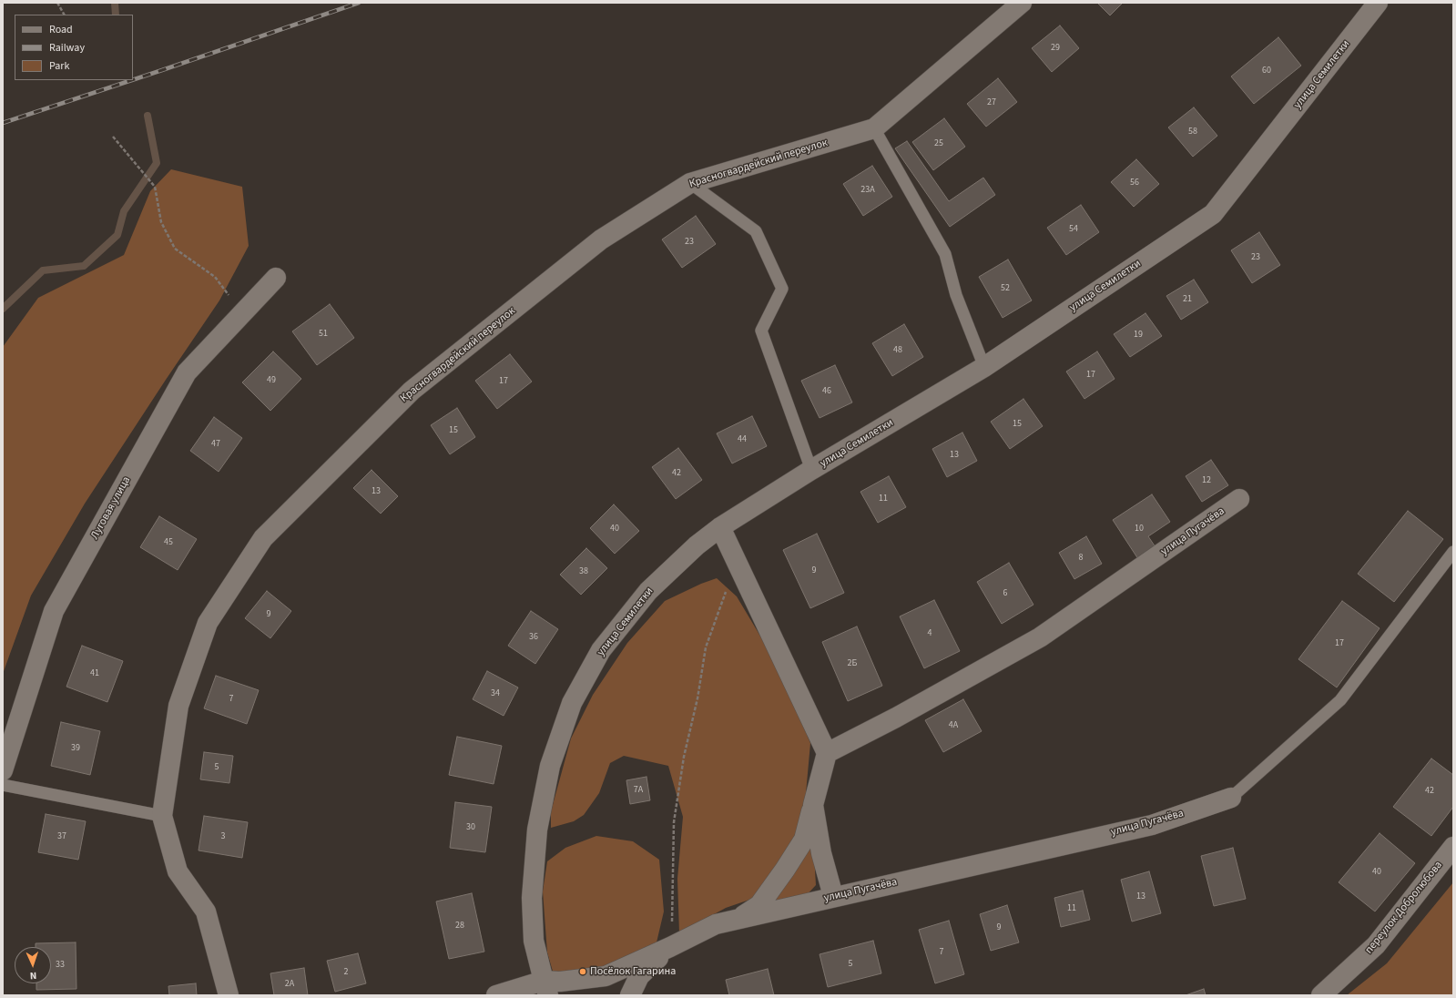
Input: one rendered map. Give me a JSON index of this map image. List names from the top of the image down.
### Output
{
  "streets": {
    "street": [
      "улица Семилетки",
      "Красногвардейский переулок",
      "Луговая улица",
      "улица Пугачёва",
      "переулок Добролюбова"
    ]
  },
  "crossings": [
    ["улица Семилетки", "улица Пугачёва"]
  ],
  "places": ["Посёлок Гагарина"],
  "house_numbers": [
    "29",
    "60",
    "27",
    "58",
    "25",
    "56",
    "23А",
    "54",
    "23",
    "23",
    "52",
    "21",
    "51",
    "19",
    "48",
    "17",
    "49",
    "17",
    "46",
    "15",
    "15",
    "44",
    "47",
    "13",
    "42",
    "12",
    "13",
    "11",
    "40",
    "10",
    "45",
    "8",
    "9",
    "38",
    "6",
    "9",
    "4",
    "36",
    "17",
    "2Б",
    "41",
    "34",
    "7",
    "4А",
    "39",
    "5",
    "7А",
    "42",
    "30",
    "37",
    "3",
    "40",
    "13",
    "11",
    "28",
    "9",
    "7",
    "5",
    "33",
    "2",
    "2А"
  ],
  "legend": ["Road", "Railway", "Park"],
  "north": "bottom"
}
